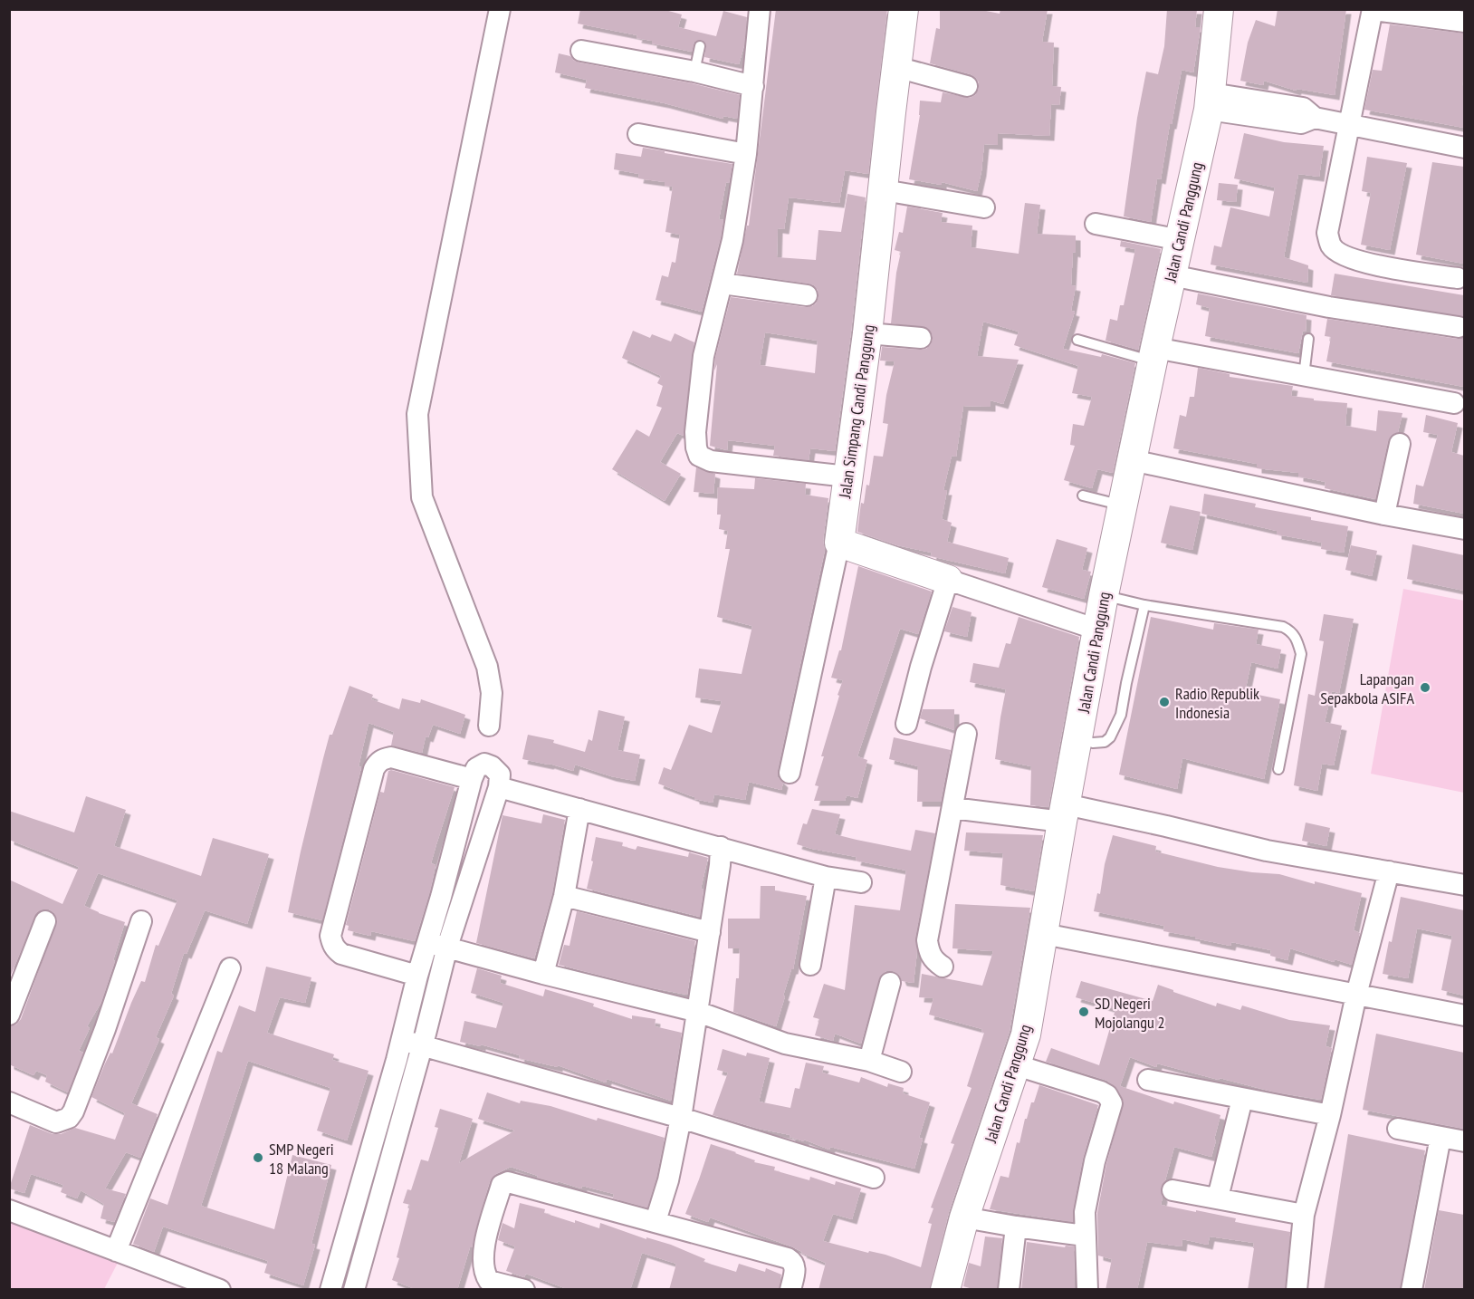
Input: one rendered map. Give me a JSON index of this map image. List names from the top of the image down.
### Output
{
  "streets": {
    "main road": ["Jalan Candi Panggung", "Jalan Simpang Candi Panggung"]
  },
  "places": [
    "Lapangan Sepakbola ASIFA",
    "Radio Republik Indonesia",
    "SD Negeri Mojolangu 2",
    "SMP Negeri 18 Malang"
  ]
}
